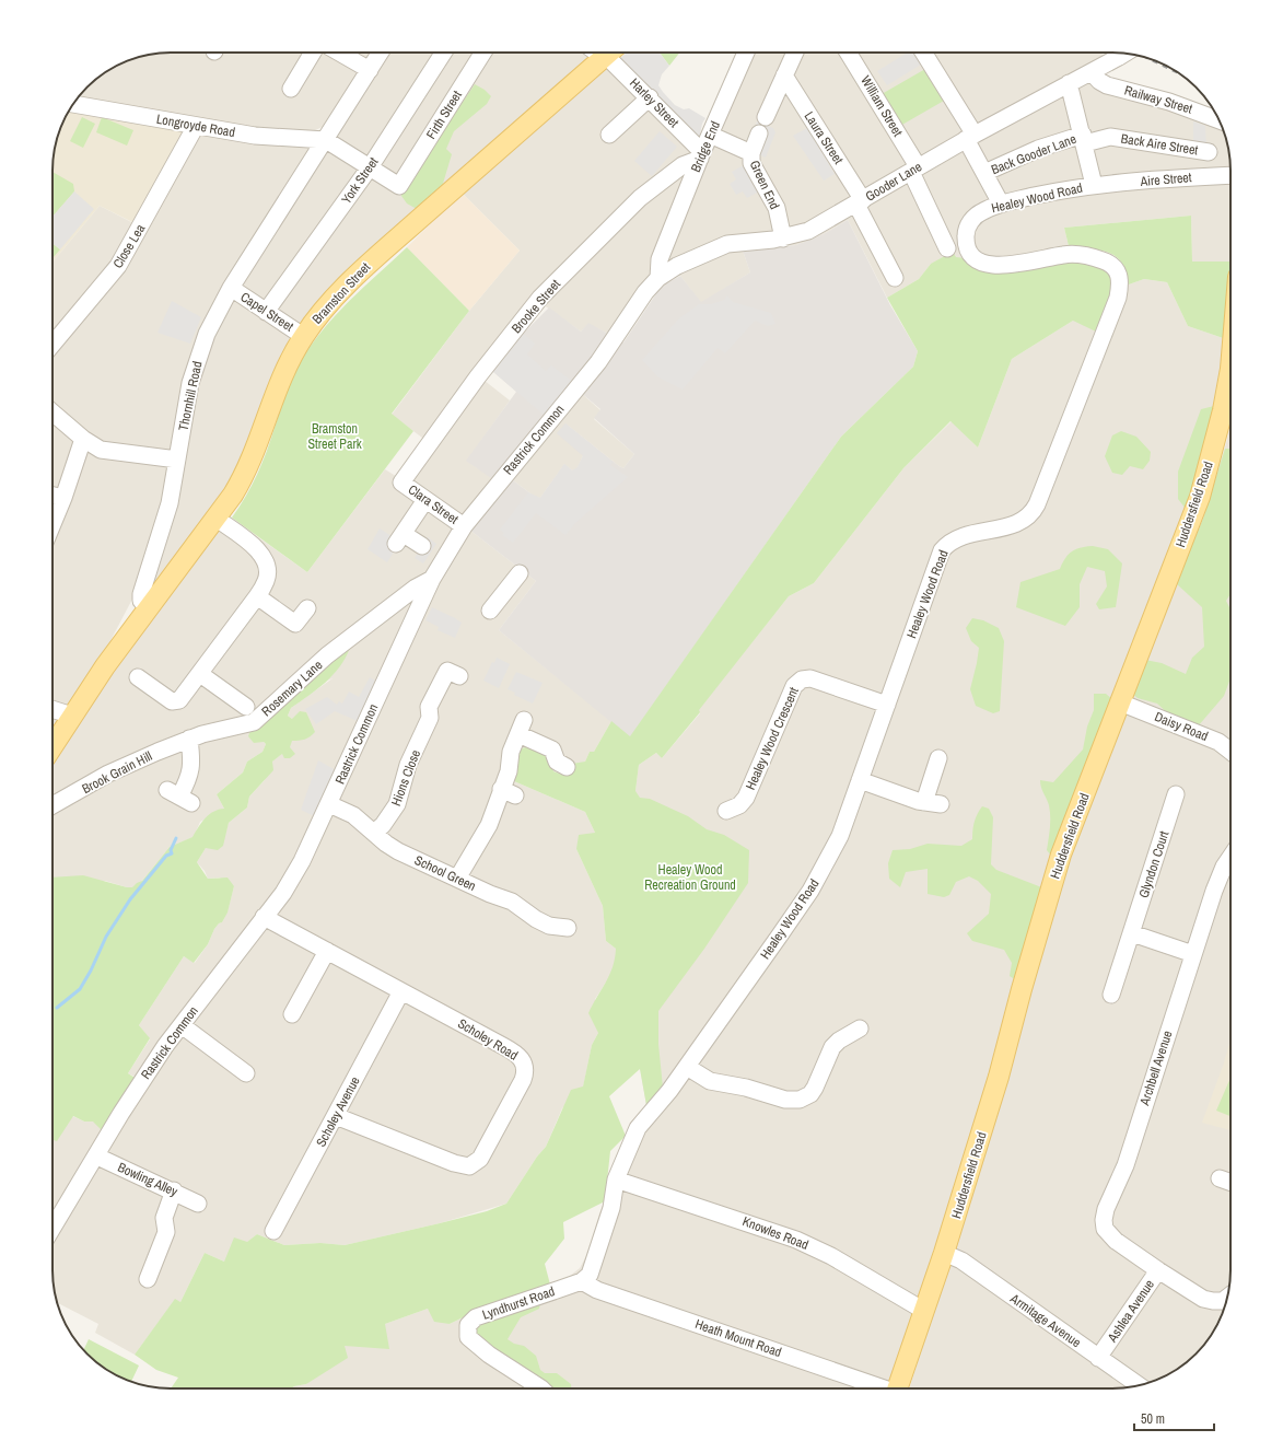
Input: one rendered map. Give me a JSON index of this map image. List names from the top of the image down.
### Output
{
  "streets": {
    "main road": ["Bramston Street", "Huddersfield Road"],
    "street": [
      "Railway Street",
      "Harley Street",
      "William Street",
      "Firth Street",
      "Longroyde Road",
      "Laura Street",
      "Back Aire Street",
      "Bridge End",
      "Back Gooder Lane",
      "Aire Street",
      "York Street",
      "Gooder Lane",
      "Green End",
      "Healey Wood Road",
      "Close Lea",
      "Brooke Street",
      "Capel Street",
      "Thornhill Road",
      "Rastrick Common",
      "Clara Street",
      "Rosemary Lane",
      "Daisy Road",
      "Healey Wood Crescent",
      "Brook Grain Hill",
      "Hions Close",
      "Glyndon Court",
      "School Green",
      "Scholey Road",
      "Archbell Avenue",
      "Scholey Avenue",
      "Bowling Alley",
      "Knowles Road",
      "Lyndhurst Road",
      "Ashlea Avenue",
      "Armitage Avenue",
      "Heath Mount Road"
    ]
  },
  "crossings": [
    ["Railway Street", "Gooder Lane"],
    ["Harley Street", "Bridge End"],
    ["Harley Street", "Bramston Street"],
    ["Harley Street", "Brooke Street"],
    ["William Street", "Gooder Lane"],
    ["Firth Street", "York Street"],
    ["Longroyde Road", "Close Lea"],
    ["Longroyde Road", "Thornhill Road"],
    ["Laura Street", "Gooder Lane"],
    ["Back Aire Street", "Back Gooder Lane"],
    ["Bridge End", "Gooder Lane"],
    ["Bridge End", "Brooke Street"],
    ["Bridge End", "Rastrick Common"],
    ["Aire Street", "Healey Wood Road"],
    ["York Street", "Capel Street"],
    ["Gooder Lane", "Green End"],
    ["Gooder Lane", "Rastrick Common"],
    ["Healey Wood Road", "Healey Wood Crescent"],
    ["Healey Wood Road", "Knowles Road"],
    ["Bramston Street", "Capel Street"],
    ["Bramston Street", "Thornhill Road"],
    ["Brooke Street", "Clara Street"],
    ["Capel Street", "Thornhill Road"],
    ["Rastrick Common", "Clara Street"],
    ["Rastrick Common", "Rosemary Lane"],
    ["Rastrick Common", "School Green"],
    ["Rastrick Common", "Scholey Road"],
    ["Rastrick Common", "Bowling Alley"],
    ["Huddersfield Road", "Daisy Road"],
    ["Huddersfield Road", "Knowles Road"],
    ["Huddersfield Road", "Armitage Avenue"],
    ["Rosemary Lane", "Brook Grain Hill"],
    ["Hions Close", "School Green"],
    ["Scholey Road", "Scholey Avenue"],
    ["Archbell Avenue", "Ashlea Avenue"],
    ["Lyndhurst Road", "Heath Mount Road"],
    ["Ashlea Avenue", "Armitage Avenue"]
  ],
  "parks": ["Bramston Street Park", "Healey Wood Recreation Ground"],
  "scale_bar": "50 m"
}
